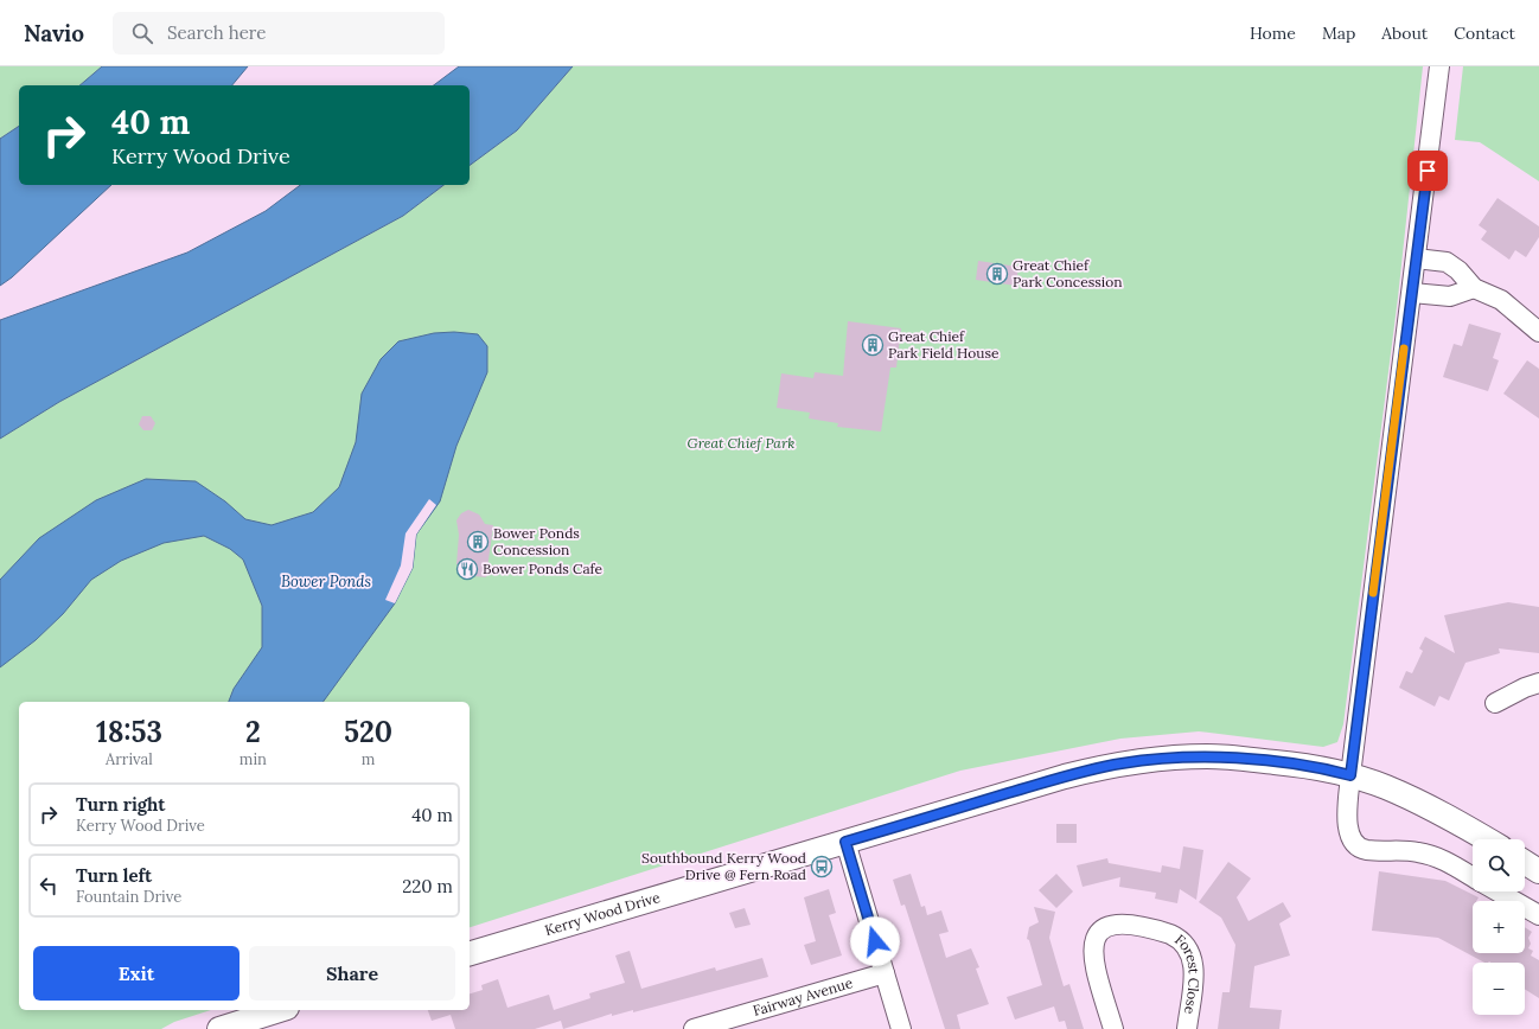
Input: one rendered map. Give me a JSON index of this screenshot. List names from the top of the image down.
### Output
{
  "streets": {
    "street": ["Kerry Wood Drive", "Forest Close", "Fairway Avenue"]
  },
  "water": ["Bower Ponds"],
  "parks": ["Great Chief Park"],
  "places": {
    "building": ["Great Chief Park Concession", "Great Chief Park Field House", "Bower Ponds Concession"],
    "restaurant": ["Bower Ponds Cafe"],
    "bus stop": ["Southbound Kerry Wood Drive @ Fern Road"]
  },
  "page": {
    "header": "Navio",
    "search": "Search here",
    "nav": [
      "Home",
      "Map",
      "About",
      "Contact"
    ],
    "turn": ["40 m", "Kerry Wood Drive"],
    "eta": [
      "18:53",
      "Arrival",
      "2",
      "min",
      "520",
      "m"
    ],
    "list": [
      {
        "name": "Turn right",
        "note": "Kerry Wood Drive",
        "value": "40 m"
      },
      {
        "name": "Turn left",
        "note": "Fountain Drive",
        "value": "220 m"
      }
    ],
    "map_buttons": ["+", "−"],
    "buttons": ["Exit", "Share"]
  }
}
